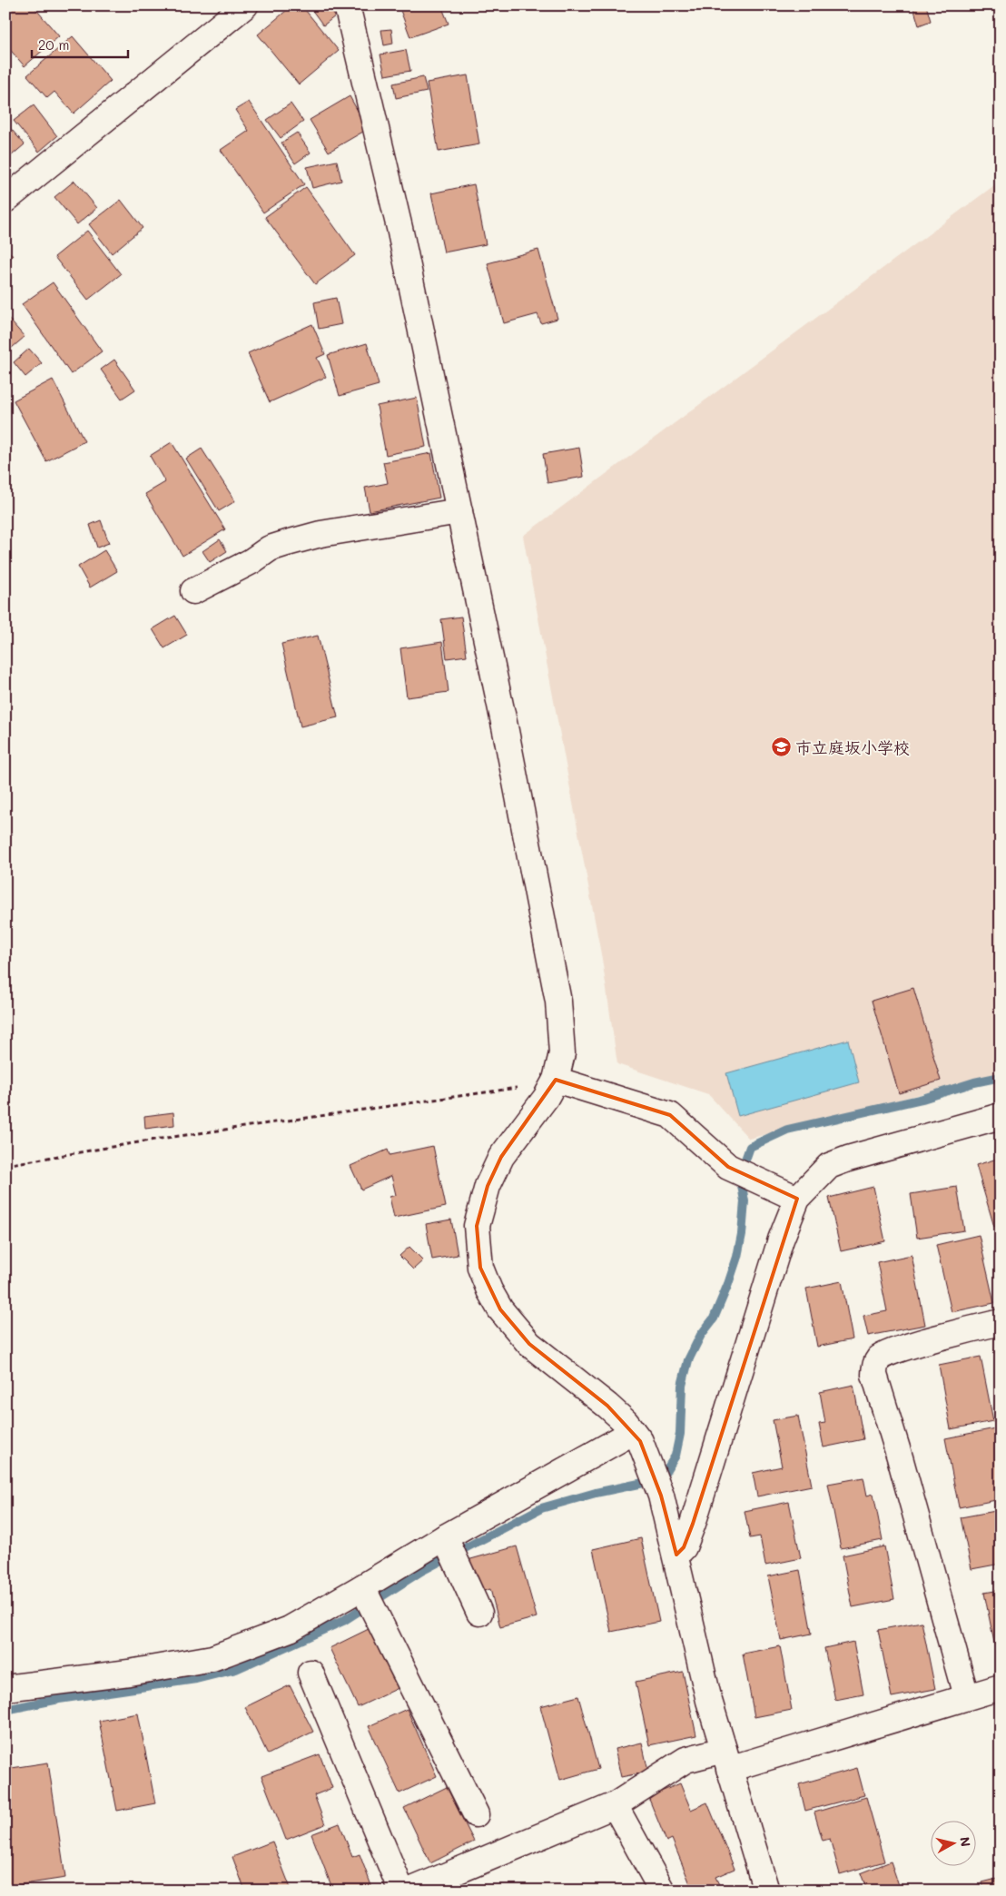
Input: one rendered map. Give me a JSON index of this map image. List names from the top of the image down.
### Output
{
  "places": {
    "school or university": ["市立庭坂小学校"]
  },
  "scale_bar": "20 m",
  "north": "right"
}
